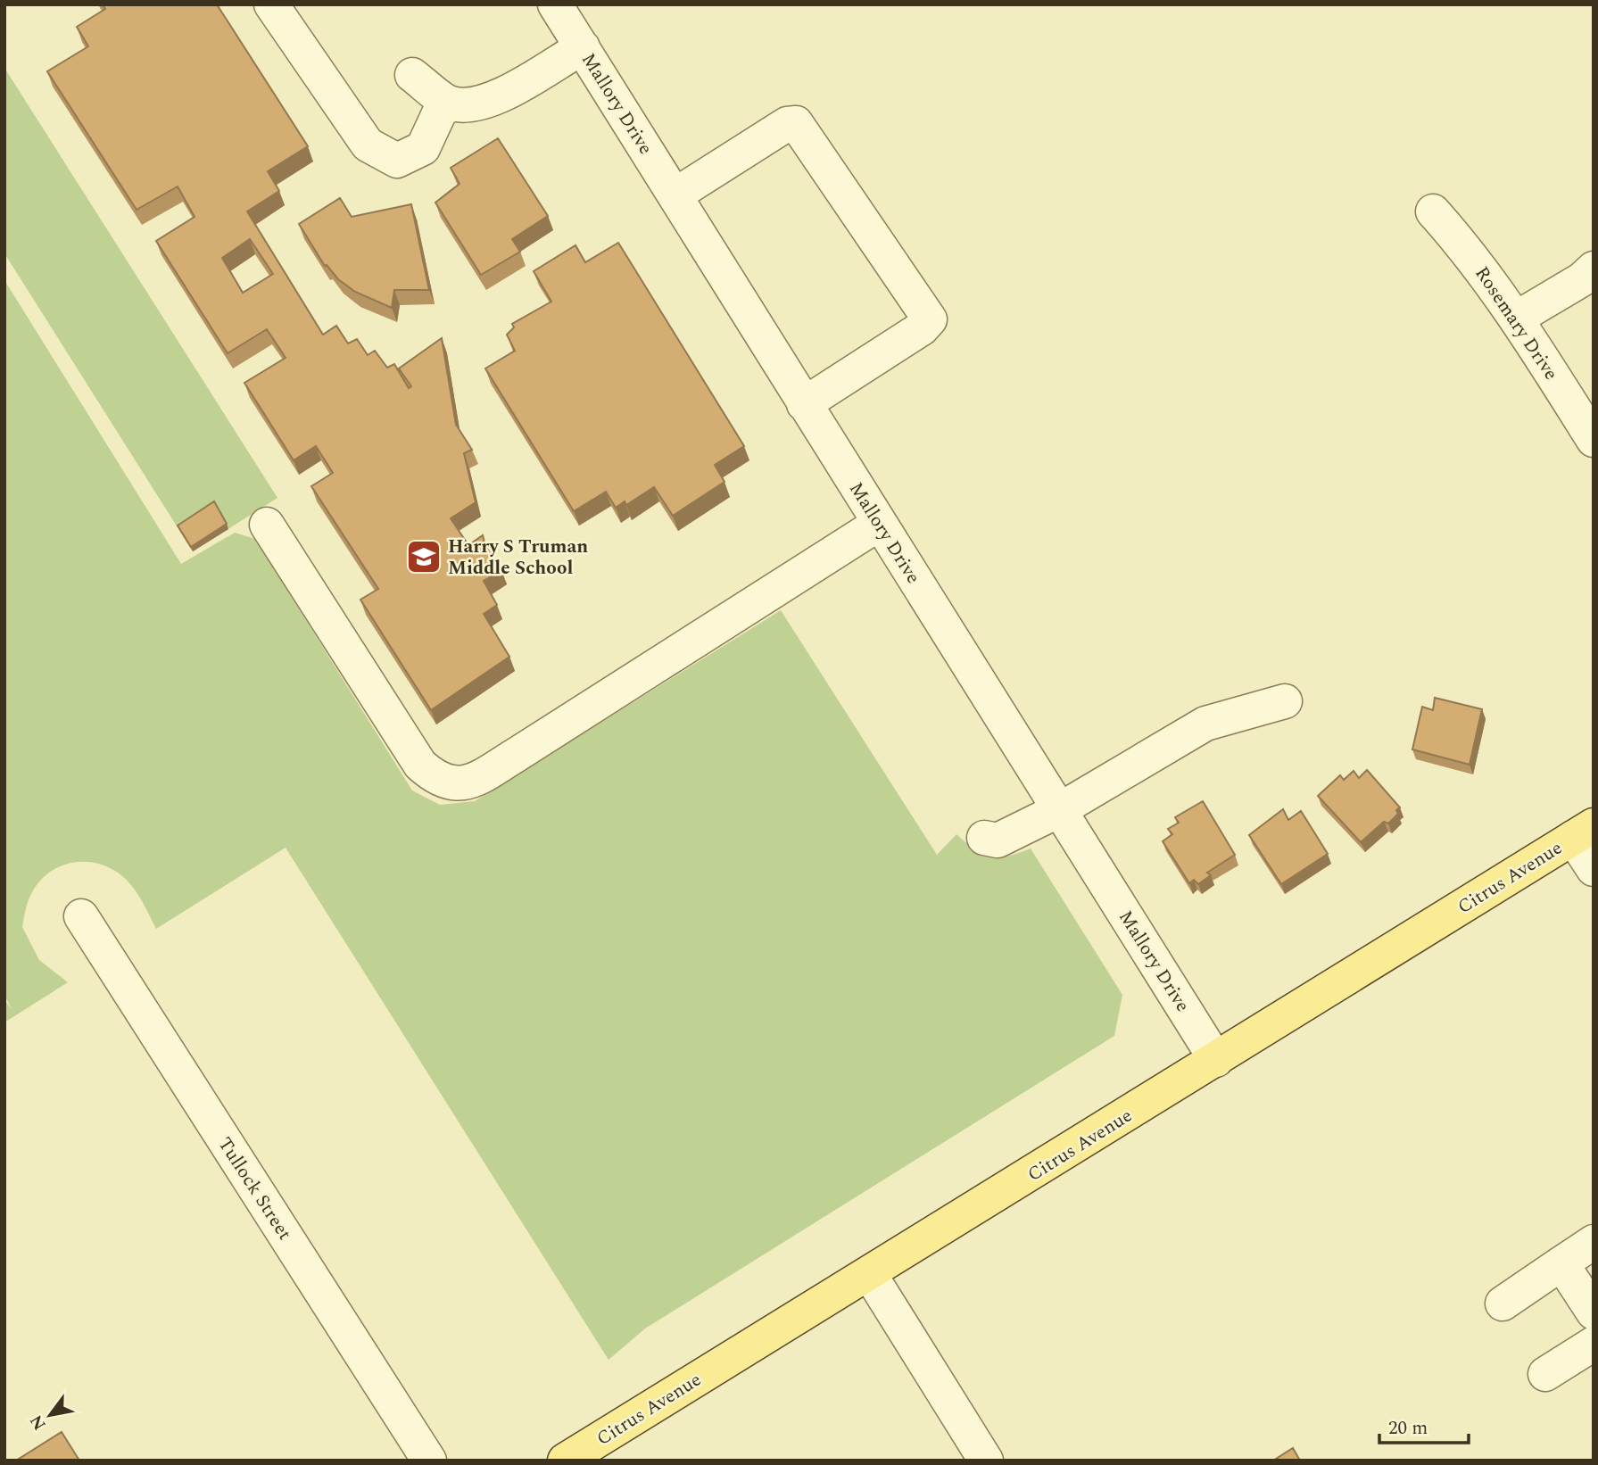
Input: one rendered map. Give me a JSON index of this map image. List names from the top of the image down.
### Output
{
  "streets": {
    "main road": ["Citrus Avenue"],
    "street": ["Mallory Drive", "Rosemary Drive", "Tullock Street"]
  },
  "crossings": [
    ["Mallory Drive", "Citrus Avenue"]
  ],
  "places": {
    "school or university": ["Harry S Truman Middle School"]
  },
  "scale_bar": "20 m",
  "north": "bottom left"
}
